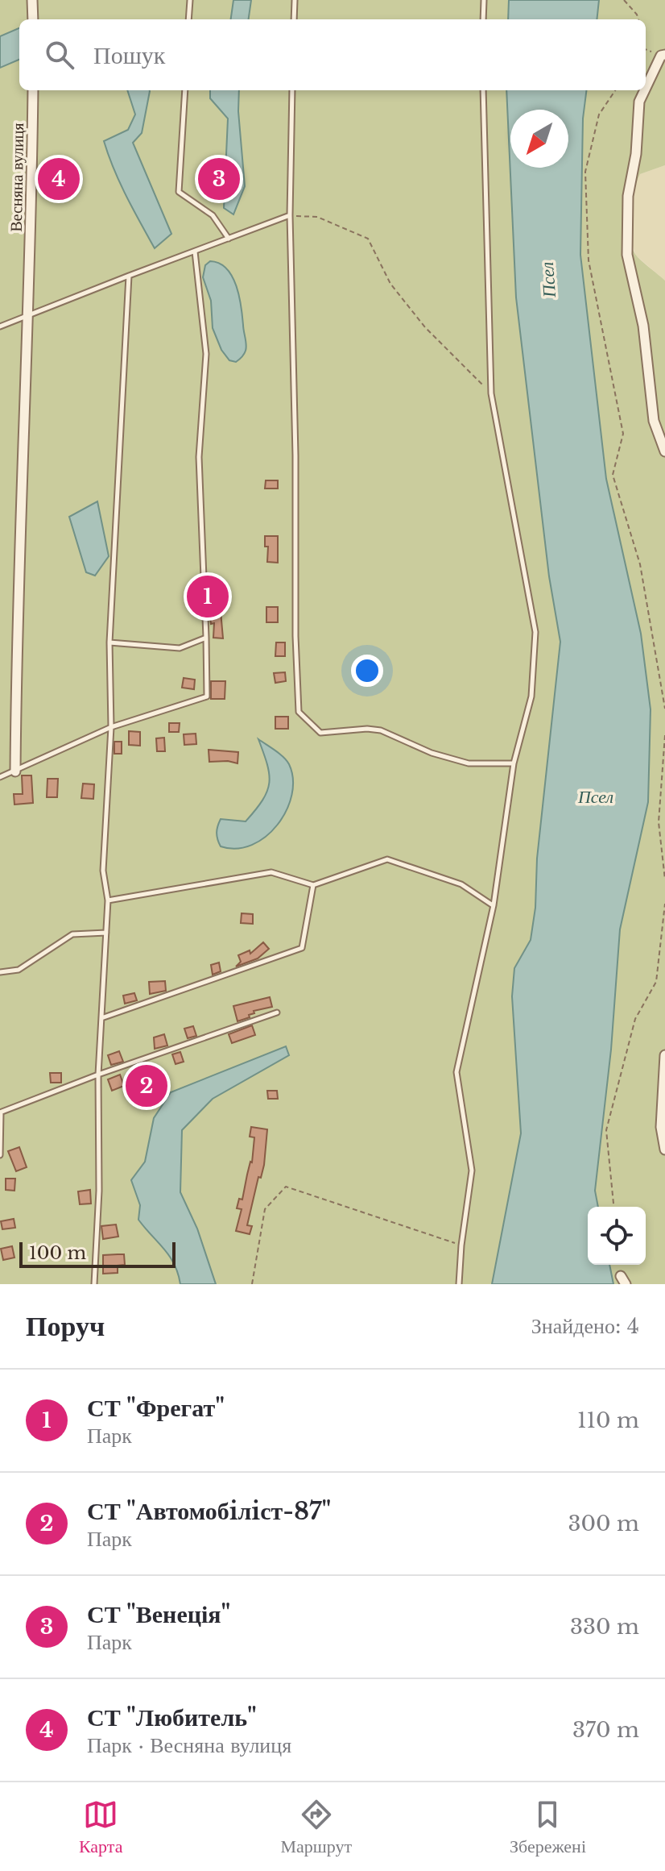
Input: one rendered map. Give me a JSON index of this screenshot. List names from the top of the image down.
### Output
{
  "streets": {
    "street": ["Весняна вулиця"]
  },
  "water": ["Псел"],
  "scale_bar": "100 m",
  "north": "bottom left",
  "page": {
    "search": "Пошук",
    "pins": [
      "3",
      "4",
      "1",
      "2"
    ],
    "scale": "100 m",
    "heading": ["Поруч", "Знайдено: 4"],
    "list": [
      {
        "mark": "1",
        "name": "СТ \"Фрегат\"",
        "note": "Парк",
        "value": "110 m"
      },
      {
        "mark": "2",
        "name": "СТ \"Автомобiлiст-87\"",
        "note": "Парк",
        "value": "300 m"
      },
      {
        "mark": "3",
        "name": "СТ \"Венеція\"",
        "note": "Парк",
        "value": "330 m"
      },
      {
        "mark": "4",
        "name": "СТ \"Любитель\"",
        "note": "Парк · Весняна вулиця",
        "value": "370 m"
      }
    ],
    "nav": ["Карта", "Маршрут", "Збережені"]
  }
}
